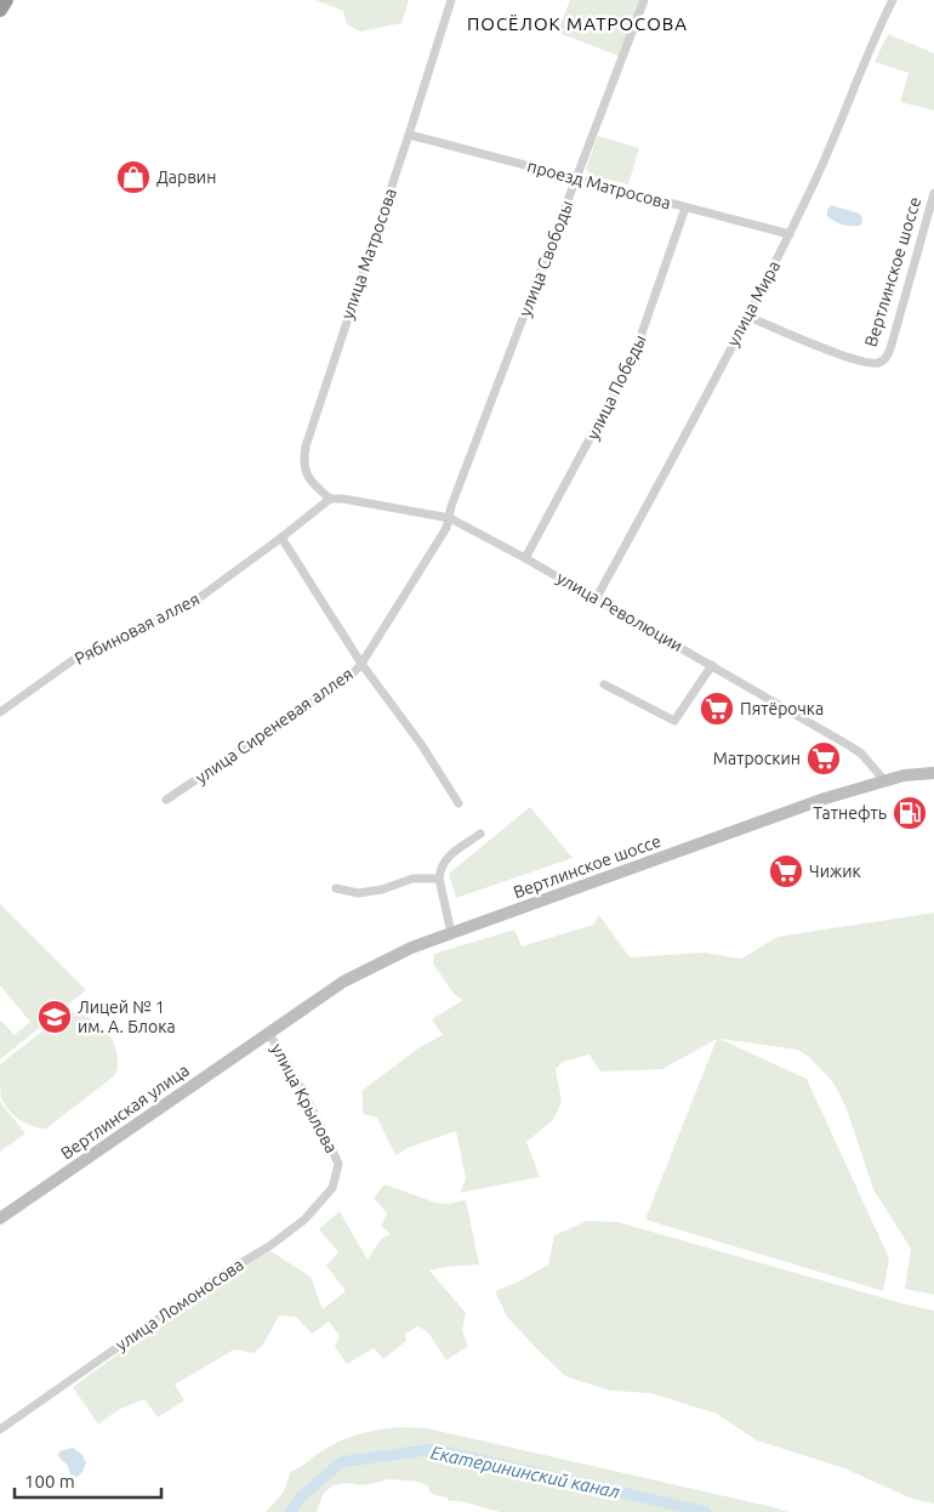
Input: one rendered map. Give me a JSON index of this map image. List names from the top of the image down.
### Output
{
  "streets": {
    "main road": ["Вертлинское шоссе", "Вертлинская улица"],
    "street": [
      "проезд Матросова",
      "улица Матросова",
      "улица Свободы",
      "улица Мира",
      "улица Победы",
      "улица Революции",
      "Рябиновая аллея",
      "улица Сиреневая аллея",
      "улица Крылова",
      "улица Ломоносова"
    ]
  },
  "crossings": [
    ["проезд Матросова", "улица Матросова"],
    ["проезд Матросова", "улица Свободы"],
    ["проезд Матросова", "улица Мира"],
    ["проезд Матросова", "улица Победы"],
    ["улица Матросова", "улица Революции"],
    ["улица Матросова", "Рябиновая аллея"],
    ["улица Свободы", "улица Революции"],
    ["улица Свободы", "улица Сиреневая аллея"],
    ["Вертлинское шоссе", "улица Мира"],
    ["Вертлинское шоссе", "улица Революции"],
    ["Вертлинское шоссе", "улица Крылова"],
    ["Вертлинское шоссе", "Вертлинская улица"],
    ["улица Мира", "улица Революции"],
    ["улица Победы", "улица Революции"],
    ["улица Революции", "Рябиновая аллея"],
    ["улица Революции", "улица Сиреневая аллея"],
    ["улица Крылова", "Вертлинская улица"],
    ["улица Крылова", "улица Ломоносова"]
  ],
  "districts": ["ПОСЁЛОК МАТРОСОВА"],
  "water": ["Екатерининский канал"],
  "places": {
    "shop": ["Дарвин"],
    "supermarket": ["Пятёрочка", "Матроскин", "Чижик"],
    "fuel station": ["Татнефть"],
    "school or university": ["Лицей № 1 им. А. Блока"]
  },
  "scale_bar": "100 m"
}
